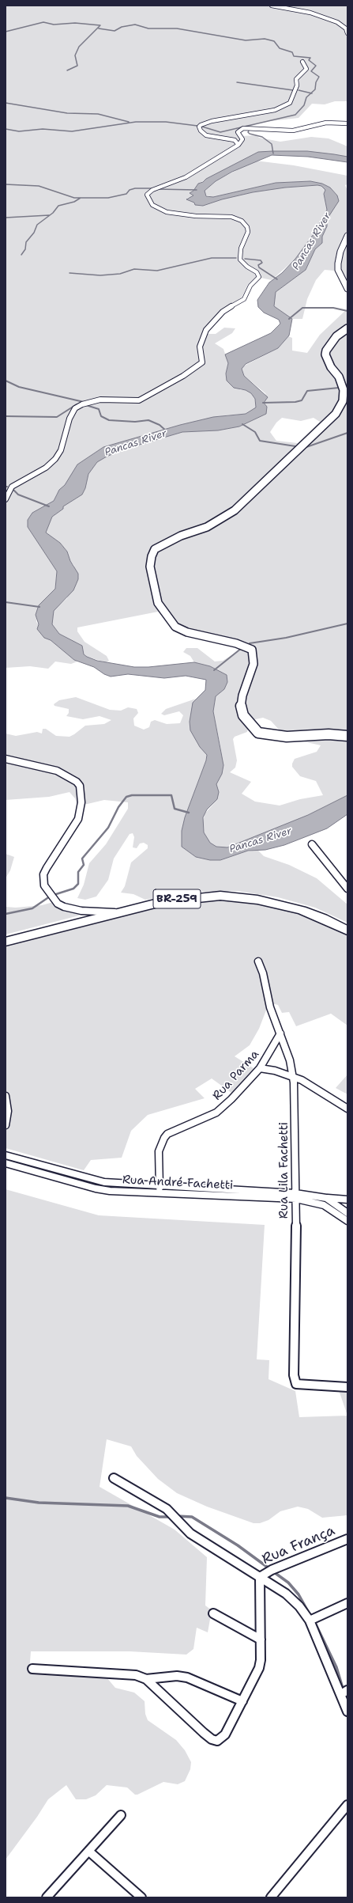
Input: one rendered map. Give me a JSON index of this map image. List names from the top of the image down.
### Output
{
  "streets": {
    "highway": ["BR-259"],
    "street": [
      "Rua Parma",
      "Rua Lila Fachetti",
      "Rua André Fachetti",
      "Rua França"
    ]
  },
  "crossings": [
    ["Rua Parma", "Rua Lila Fachetti"],
    ["Rua Parma", "Rua André Fachetti"],
    ["Rua Lila Fachetti", "Rua André Fachetti"]
  ],
  "water": ["Pancas River"]
}
